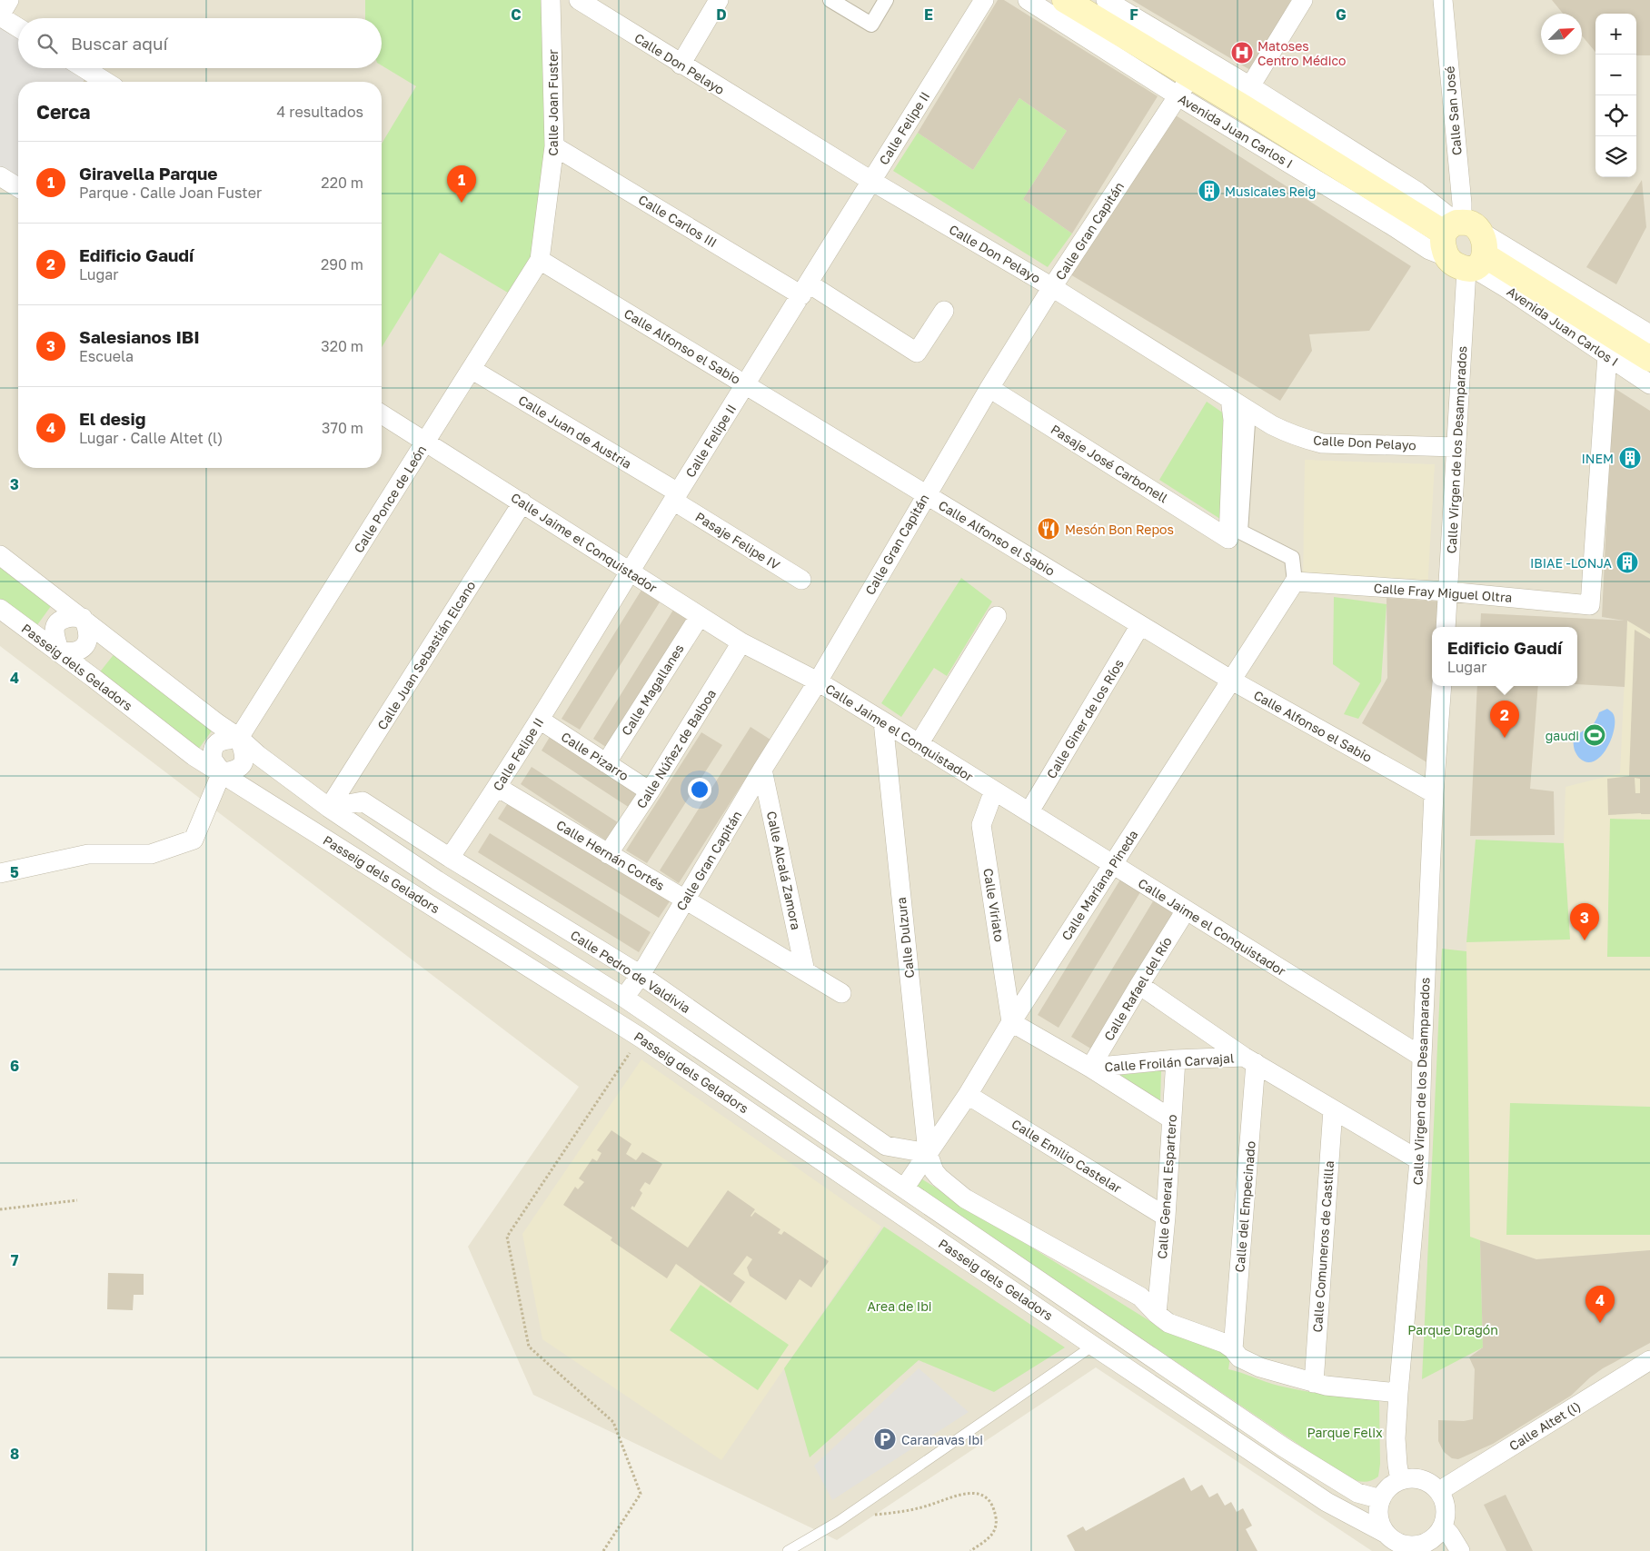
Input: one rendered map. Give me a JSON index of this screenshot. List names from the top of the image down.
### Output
{
  "streets": {
    "main road": ["Avenida Juan Carlos I"],
    "street": [
      "Calle Don Pelayo",
      "Calle Joan Fuster",
      "Calle San José",
      "Calle Felipe II",
      "Calle Carlos III",
      "Calle Gran Capitán",
      "Calle Alfonso el Sabio",
      "Calle Juan de Austria",
      "Calle Virgen de los Desamparados",
      "Pasaje José Carbonell",
      "Calle Ponce de León",
      "Pasaje Felipe IV",
      "Calle Jaime el Conquistador",
      "Calle Fray Miguel Oltra",
      "Calle Juan Sebastián Elcano",
      "Passeig dels Geladors",
      "Calle Magallanes",
      "Calle Giner de los Ríos",
      "Calle Núñez de Balboa",
      "Calle Pizarro",
      "Calle Hernán Cortés",
      "Calle Alcalá Zamora",
      "Calle Mariana Pineda",
      "Calle Viriato",
      "Calle Dulzura",
      "Calle Pedro de Valdivia",
      "Calle Rafael del Río",
      "Calle Froilán Carvajal",
      "Calle Emilio Castelar",
      "Calle General Espartero",
      "Calle del Empecinado",
      "Calle Comuneros de Castilla",
      "Calle Altet (l)"
    ]
  },
  "crossings": [
    ["Calle Don Pelayo", "Calle Felipe II"],
    ["Calle Don Pelayo", "Calle Gran Capitán"],
    ["Calle Don Pelayo", "Calle Virgen de los Desamparados"],
    ["Calle Don Pelayo", "Pasaje José Carbonell"],
    ["Calle Joan Fuster", "Calle Carlos III"],
    ["Calle Joan Fuster", "Calle Alfonso el Sabio"],
    ["Calle Joan Fuster", "Calle Ponce de León"],
    ["Calle San José", "Avenida Juan Carlos I"],
    ["Calle Felipe II", "Calle Carlos III"],
    ["Calle Felipe II", "Calle Alfonso el Sabio"],
    ["Calle Felipe II", "Calle Juan de Austria"],
    ["Calle Felipe II", "Pasaje Felipe IV"],
    ["Calle Felipe II", "Calle Jaime el Conquistador"],
    ["Calle Felipe II", "Calle Pizarro"],
    ["Calle Felipe II", "Calle Hernán Cortés"],
    ["Calle Felipe II", "Calle Pedro de Valdivia"],
    ["Avenida Juan Carlos I", "Calle Gran Capitán"],
    ["Avenida Juan Carlos I", "Calle Virgen de los Desamparados"],
    ["Avenida Juan Carlos I", "Calle Fray Miguel Oltra"],
    ["Calle Gran Capitán", "Calle Alfonso el Sabio"],
    ["Calle Gran Capitán", "Pasaje José Carbonell"],
    ["Calle Gran Capitán", "Calle Jaime el Conquistador"],
    ["Calle Gran Capitán", "Calle Hernán Cortés"],
    ["Calle Gran Capitán", "Calle Alcalá Zamora"],
    ["Calle Gran Capitán", "Calle Pedro de Valdivia"],
    ["Calle Alfonso el Sabio", "Calle Virgen de los Desamparados"],
    ["Calle Alfonso el Sabio", "Calle Ponce de León"],
    ["Calle Alfonso el Sabio", "Calle Giner de los Ríos"],
    ["Calle Alfonso el Sabio", "Calle Mariana Pineda"],
    ["Calle Juan de Austria", "Calle Ponce de León"],
    ["Calle Juan de Austria", "Pasaje Felipe IV"],
    ["Calle Virgen de los Desamparados", "Calle Jaime el Conquistador"],
    ["Calle Virgen de los Desamparados", "Calle Fray Miguel Oltra"],
    ["Calle Virgen de los Desamparados", "Passeig dels Geladors"],
    ["Calle Virgen de los Desamparados", "Calle Dulzura"],
    ["Calle Virgen de los Desamparados", "Calle Altet (l)"],
    ["Calle Ponce de León", "Calle Jaime el Conquistador"],
    ["Calle Jaime el Conquistador", "Calle Juan Sebastián Elcano"],
    ["Calle Jaime el Conquistador", "Calle Magallanes"],
    ["Calle Jaime el Conquistador", "Calle Giner de los Ríos"],
    ["Calle Jaime el Conquistador", "Calle Núñez de Balboa"],
    ["Calle Jaime el Conquistador", "Calle Mariana Pineda"],
    ["Calle Jaime el Conquistador", "Calle Viriato"],
    ["Calle Jaime el Conquistador", "Calle Dulzura"],
    ["Calle Jaime el Conquistador", "Calle Rafael del Río"],
    ["Calle Fray Miguel Oltra", "Calle Mariana Pineda"],
    ["Calle Juan Sebastián Elcano", "Calle Pedro de Valdivia"],
    ["Passeig dels Geladors", "Calle Altet (l)"],
    ["Calle Magallanes", "Calle Pizarro"],
    ["Calle Núñez de Balboa", "Calle Pizarro"],
    ["Calle Núñez de Balboa", "Calle Hernán Cortés"],
    ["Calle Hernán Cortés", "Calle Alcalá Zamora"],
    ["Calle Mariana Pineda", "Calle Viriato"],
    ["Calle Mariana Pineda", "Calle Dulzura"],
    ["Calle Mariana Pineda", "Calle Pedro de Valdivia"],
    ["Calle Mariana Pineda", "Calle Froilán Carvajal"],
    ["Calle Mariana Pineda", "Calle Emilio Castelar"],
    ["Calle Viriato", "Calle Froilán Carvajal"],
    ["Calle Dulzura", "Calle Pedro de Valdivia"],
    ["Calle Dulzura", "Calle General Espartero"],
    ["Calle Dulzura", "Calle del Empecinado"],
    ["Calle Dulzura", "Calle Comuneros de Castilla"],
    ["Calle Rafael del Río", "Calle Froilán Carvajal"],
    ["Calle Froilán Carvajal", "Calle General Espartero"],
    ["Calle Froilán Carvajal", "Calle del Empecinado"],
    ["Calle Emilio Castelar", "Calle General Espartero"]
  ],
  "parks": ["Area de Ibi", "Parque Dragón", "Parque Felix"],
  "places": {
    "hospital": ["Matoses Centro Médico"],
    "building": ["Musicales Reig", "INEM", "IBIAE -LONJA"],
    "restaurant": ["Mesón Bon Repos"],
    "sports": ["gaudi"],
    "parking": ["Caranavas Ibi"]
  },
  "north": "top right",
  "page": {
    "map_buttons": ["+", "−"],
    "search": "Buscar aquí",
    "heading": ["Cerca", "4 resultados"],
    "list": [
      {
        "mark": "1",
        "name": "Giravella Parque",
        "note": "Parque · Calle Joan Fuster",
        "value": "220 m"
      },
      {
        "mark": "2",
        "name": "Edificio Gaudí",
        "note": "Lugar",
        "value": "290 m"
      },
      {
        "mark": "3",
        "name": "Salesianos IBI",
        "note": "Escuela",
        "value": "320 m"
      },
      {
        "mark": "4",
        "name": "El desig",
        "note": "Lugar · Calle Altet (l)",
        "value": "370 m"
      }
    ],
    "pins": [
      "1",
      "2",
      "3",
      "4"
    ],
    "popup": ["Edificio Gaudí", "Lugar"]
  },
  "grid": {
    "columns": [
      "C",
      "D",
      "E",
      "F",
      "G"
    ],
    "rows": [
      "3",
      "4",
      "5",
      "6",
      "7",
      "8"
    ]
  }
}
